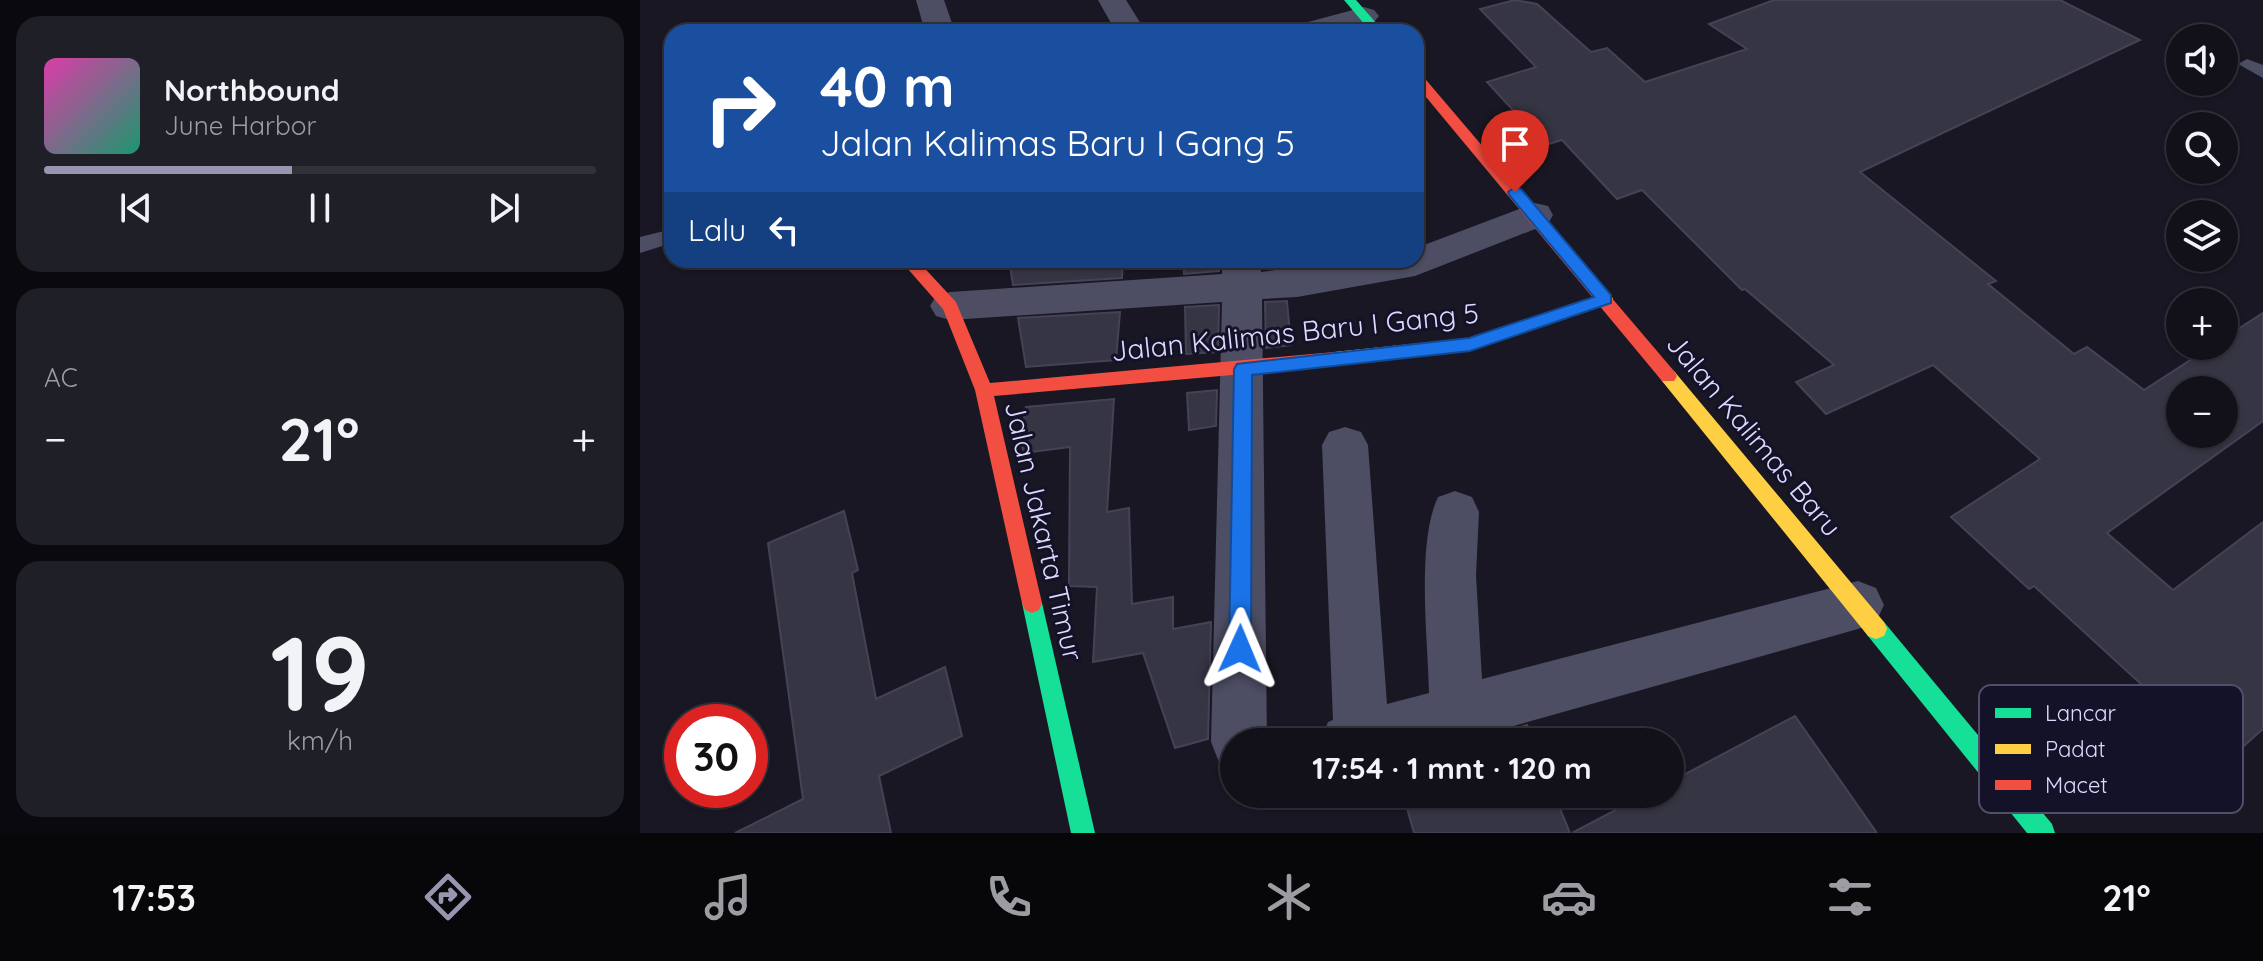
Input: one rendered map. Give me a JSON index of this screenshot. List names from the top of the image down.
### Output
{
  "streets": {
    "street": ["Jalan Kalimas Baru I Gang 5", "Jalan Kalimas Baru", "Jalan Jakarta Timur"]
  },
  "crossings": [
    ["Jalan Kalimas Baru I Gang 5", "Jalan Kalimas Baru"],
    ["Jalan Kalimas Baru I Gang 5", "Jalan Jakarta Timur"]
  ],
  "legend": ["Lancar", "Padat", "Macet"],
  "page": {
    "map_buttons": ["+", "−"],
    "turn": ["40 m", "Jalan Kalimas Baru I Gang 5"],
    "song": ["Northbound", "June Harbor"],
    "then": "Lalu",
    "tile": [
      "AC",
      ["19", "km/h"]
    ],
    "heat": ["−", "21°", "+"],
    "limit": "30",
    "trip": "17:54 · 1 mnt · 120 m",
    "tabs": ["17:53", "21°"]
  }
}
